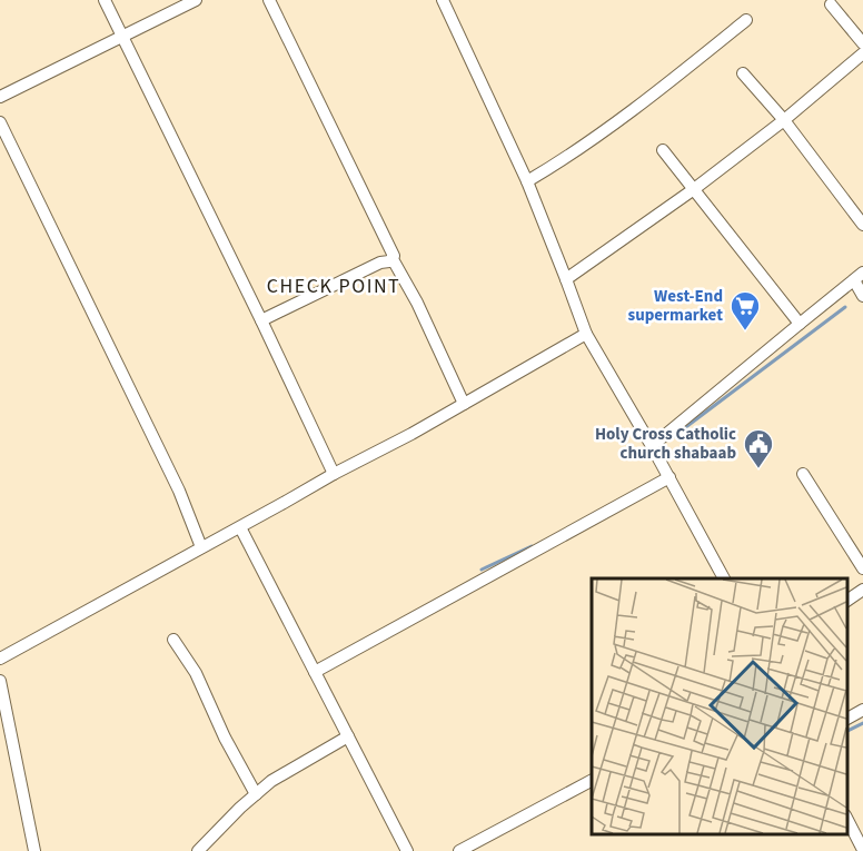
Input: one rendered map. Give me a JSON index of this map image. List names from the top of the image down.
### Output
{
  "districts": ["CHECK POINT"],
  "places": {
    "supermarket": ["West-End supermarket"],
    "public building": ["Holy Cross Catholic church shabaab"]
  }
}
